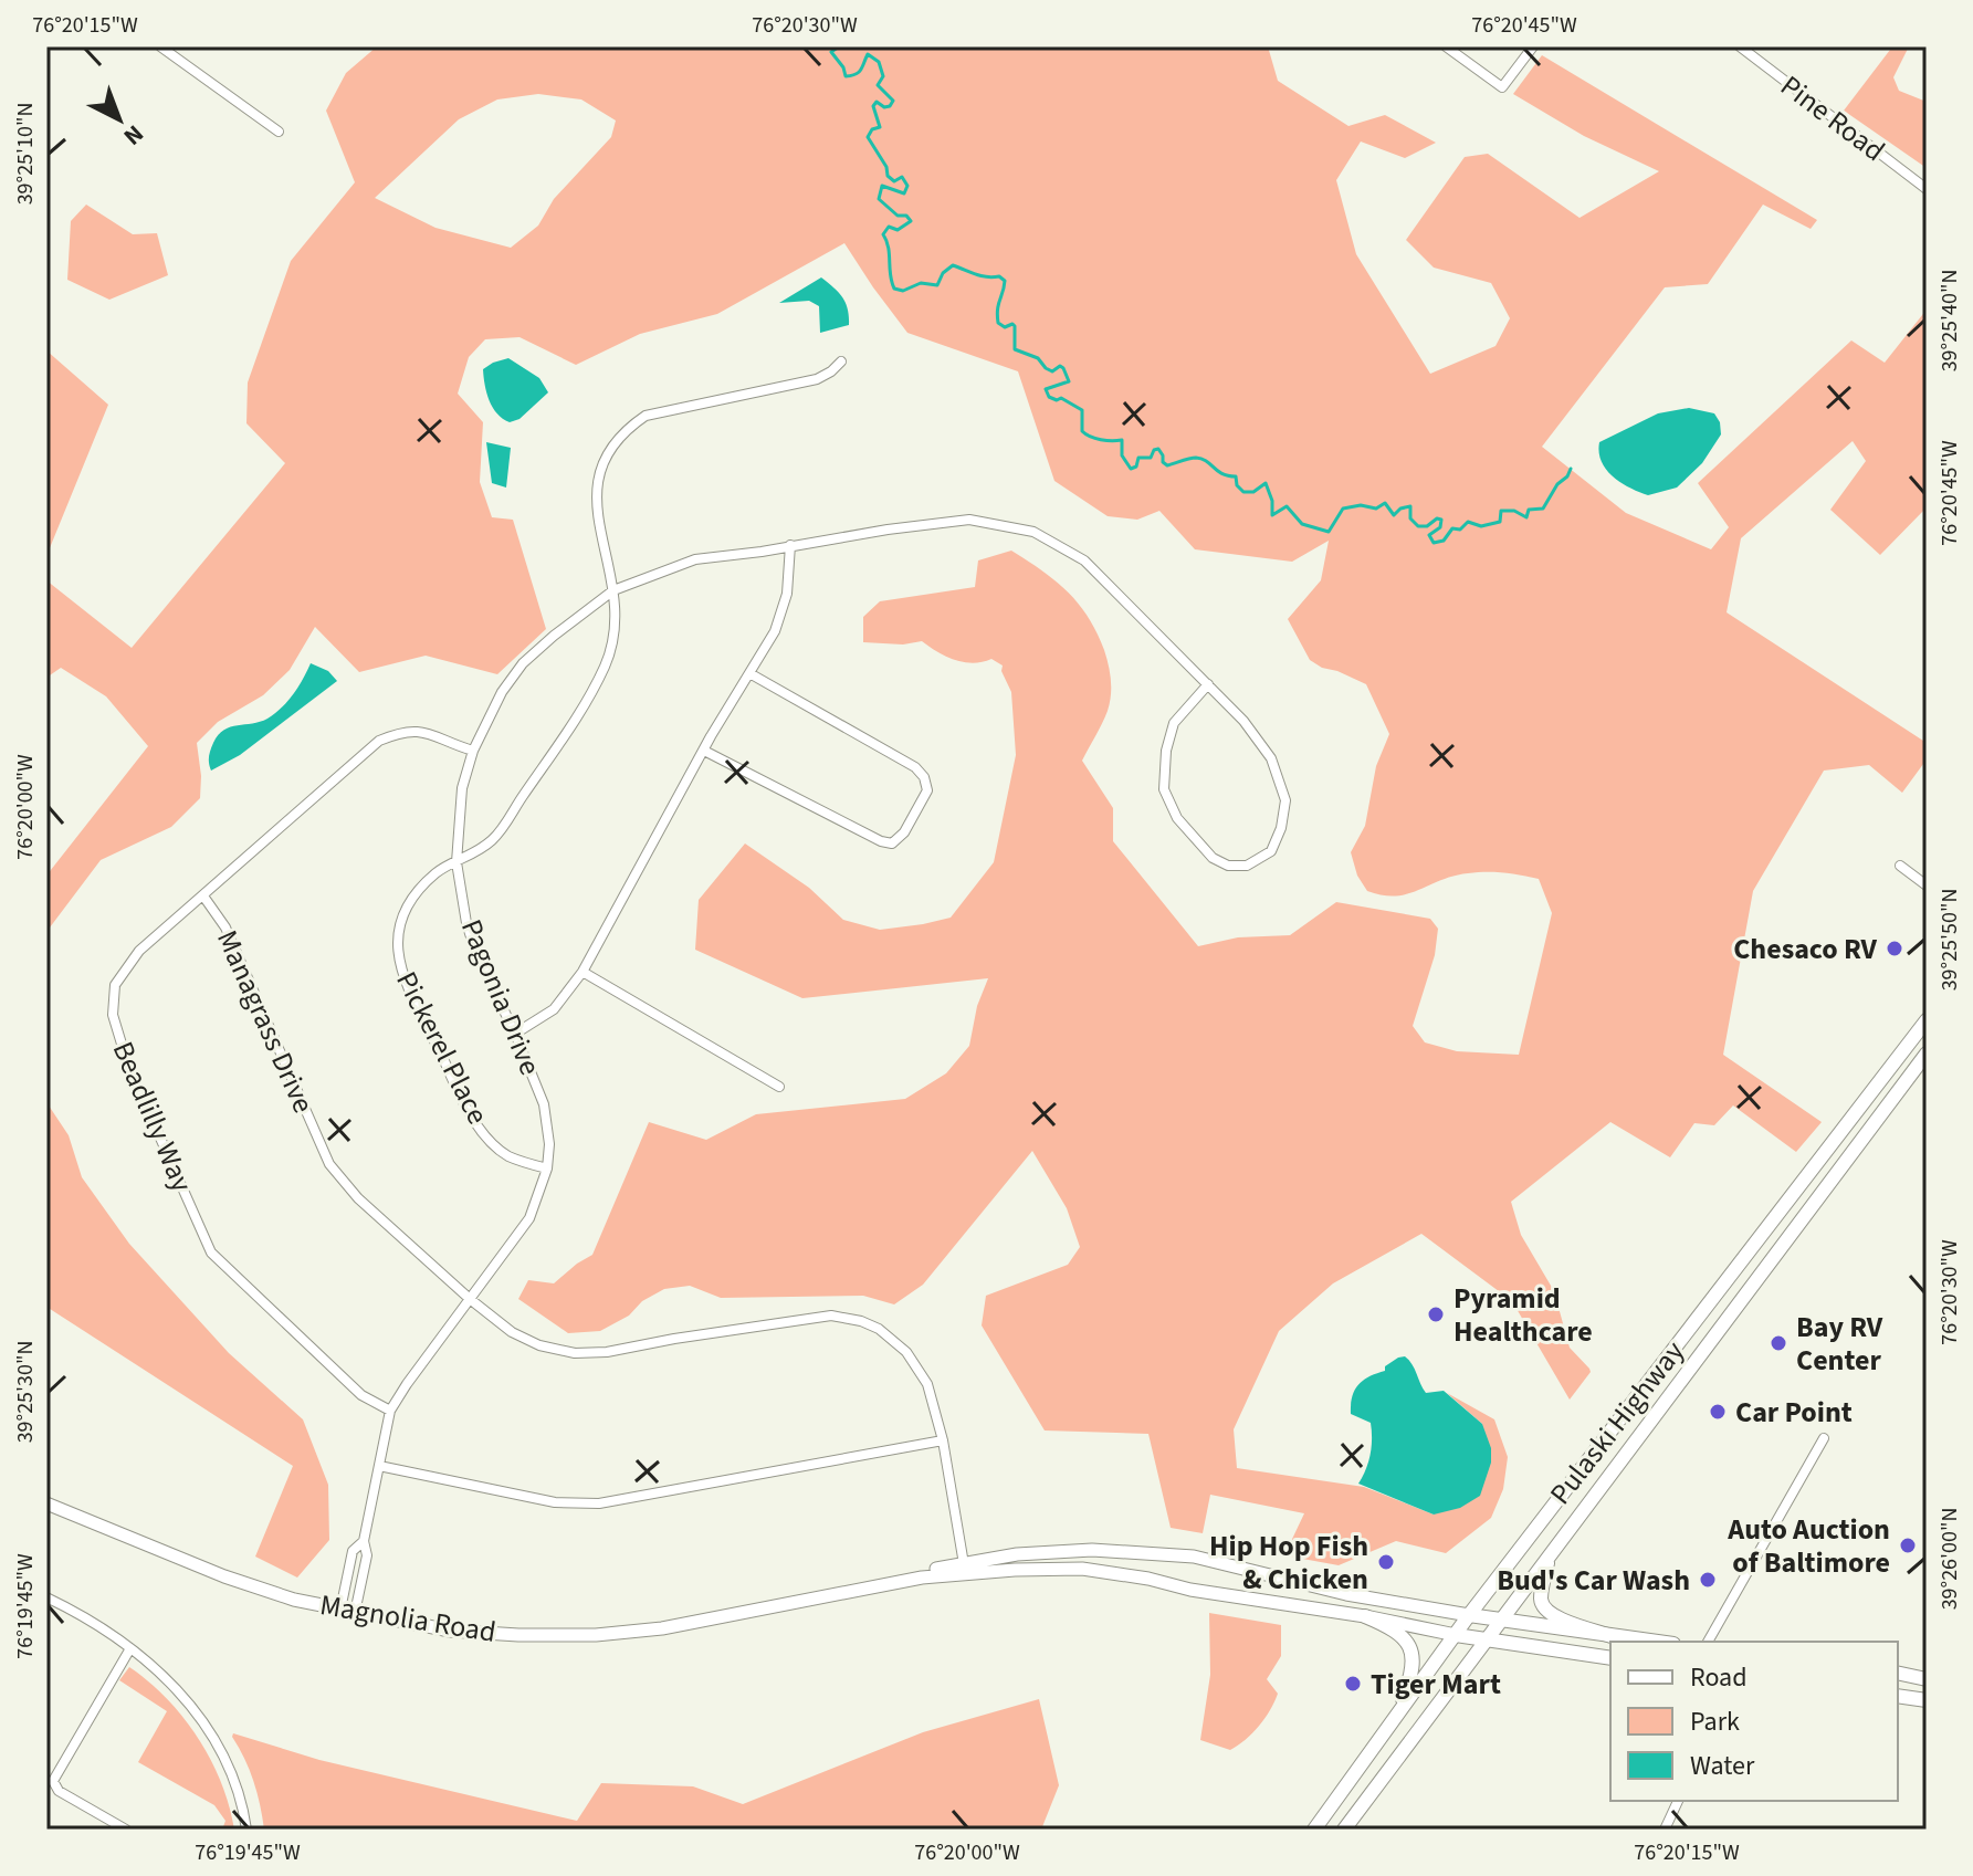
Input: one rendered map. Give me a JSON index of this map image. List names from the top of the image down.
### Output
{
  "streets": {
    "main road": ["Pulaski Highway", "Magnolia Road"],
    "street": [
      "Pine Road",
      "Pagonia Drive",
      "Managrass Drive",
      "Pickerel Place",
      "Beadlilly Way"
    ]
  },
  "crossings": [
    ["Pagonia Drive", "Managrass Drive"],
    ["Pagonia Drive", "Pickerel Place"],
    ["Pagonia Drive", "Beadlilly Way"],
    ["Pagonia Drive", "Magnolia Road"],
    ["Managrass Drive", "Beadlilly Way"],
    ["Managrass Drive", "Magnolia Road"],
    ["Pulaski Highway", "Magnolia Road"]
  ],
  "places": [
    "Chesaco RV",
    "Pyramid Healthcare",
    "Bay RV Center",
    "Car Point",
    "Auto Auction of Baltimore",
    "Hip Hop Fish & Chicken",
    "Bud's Car Wash",
    "Tiger Mart"
  ],
  "legend": ["Road", "Park", "Water"],
  "north": "bottom right",
  "coordinates": [
    "76°20'15\"W",
    "76°20'30\"W",
    "76°20'45\"W",
    "39°25'10\"N",
    "39°25'40\"N",
    "76°20'00\"W",
    "39°25'50\"N",
    "39°25'30\"N",
    "39°26'00\"N",
    "76°19'45\"W"
  ]
}
